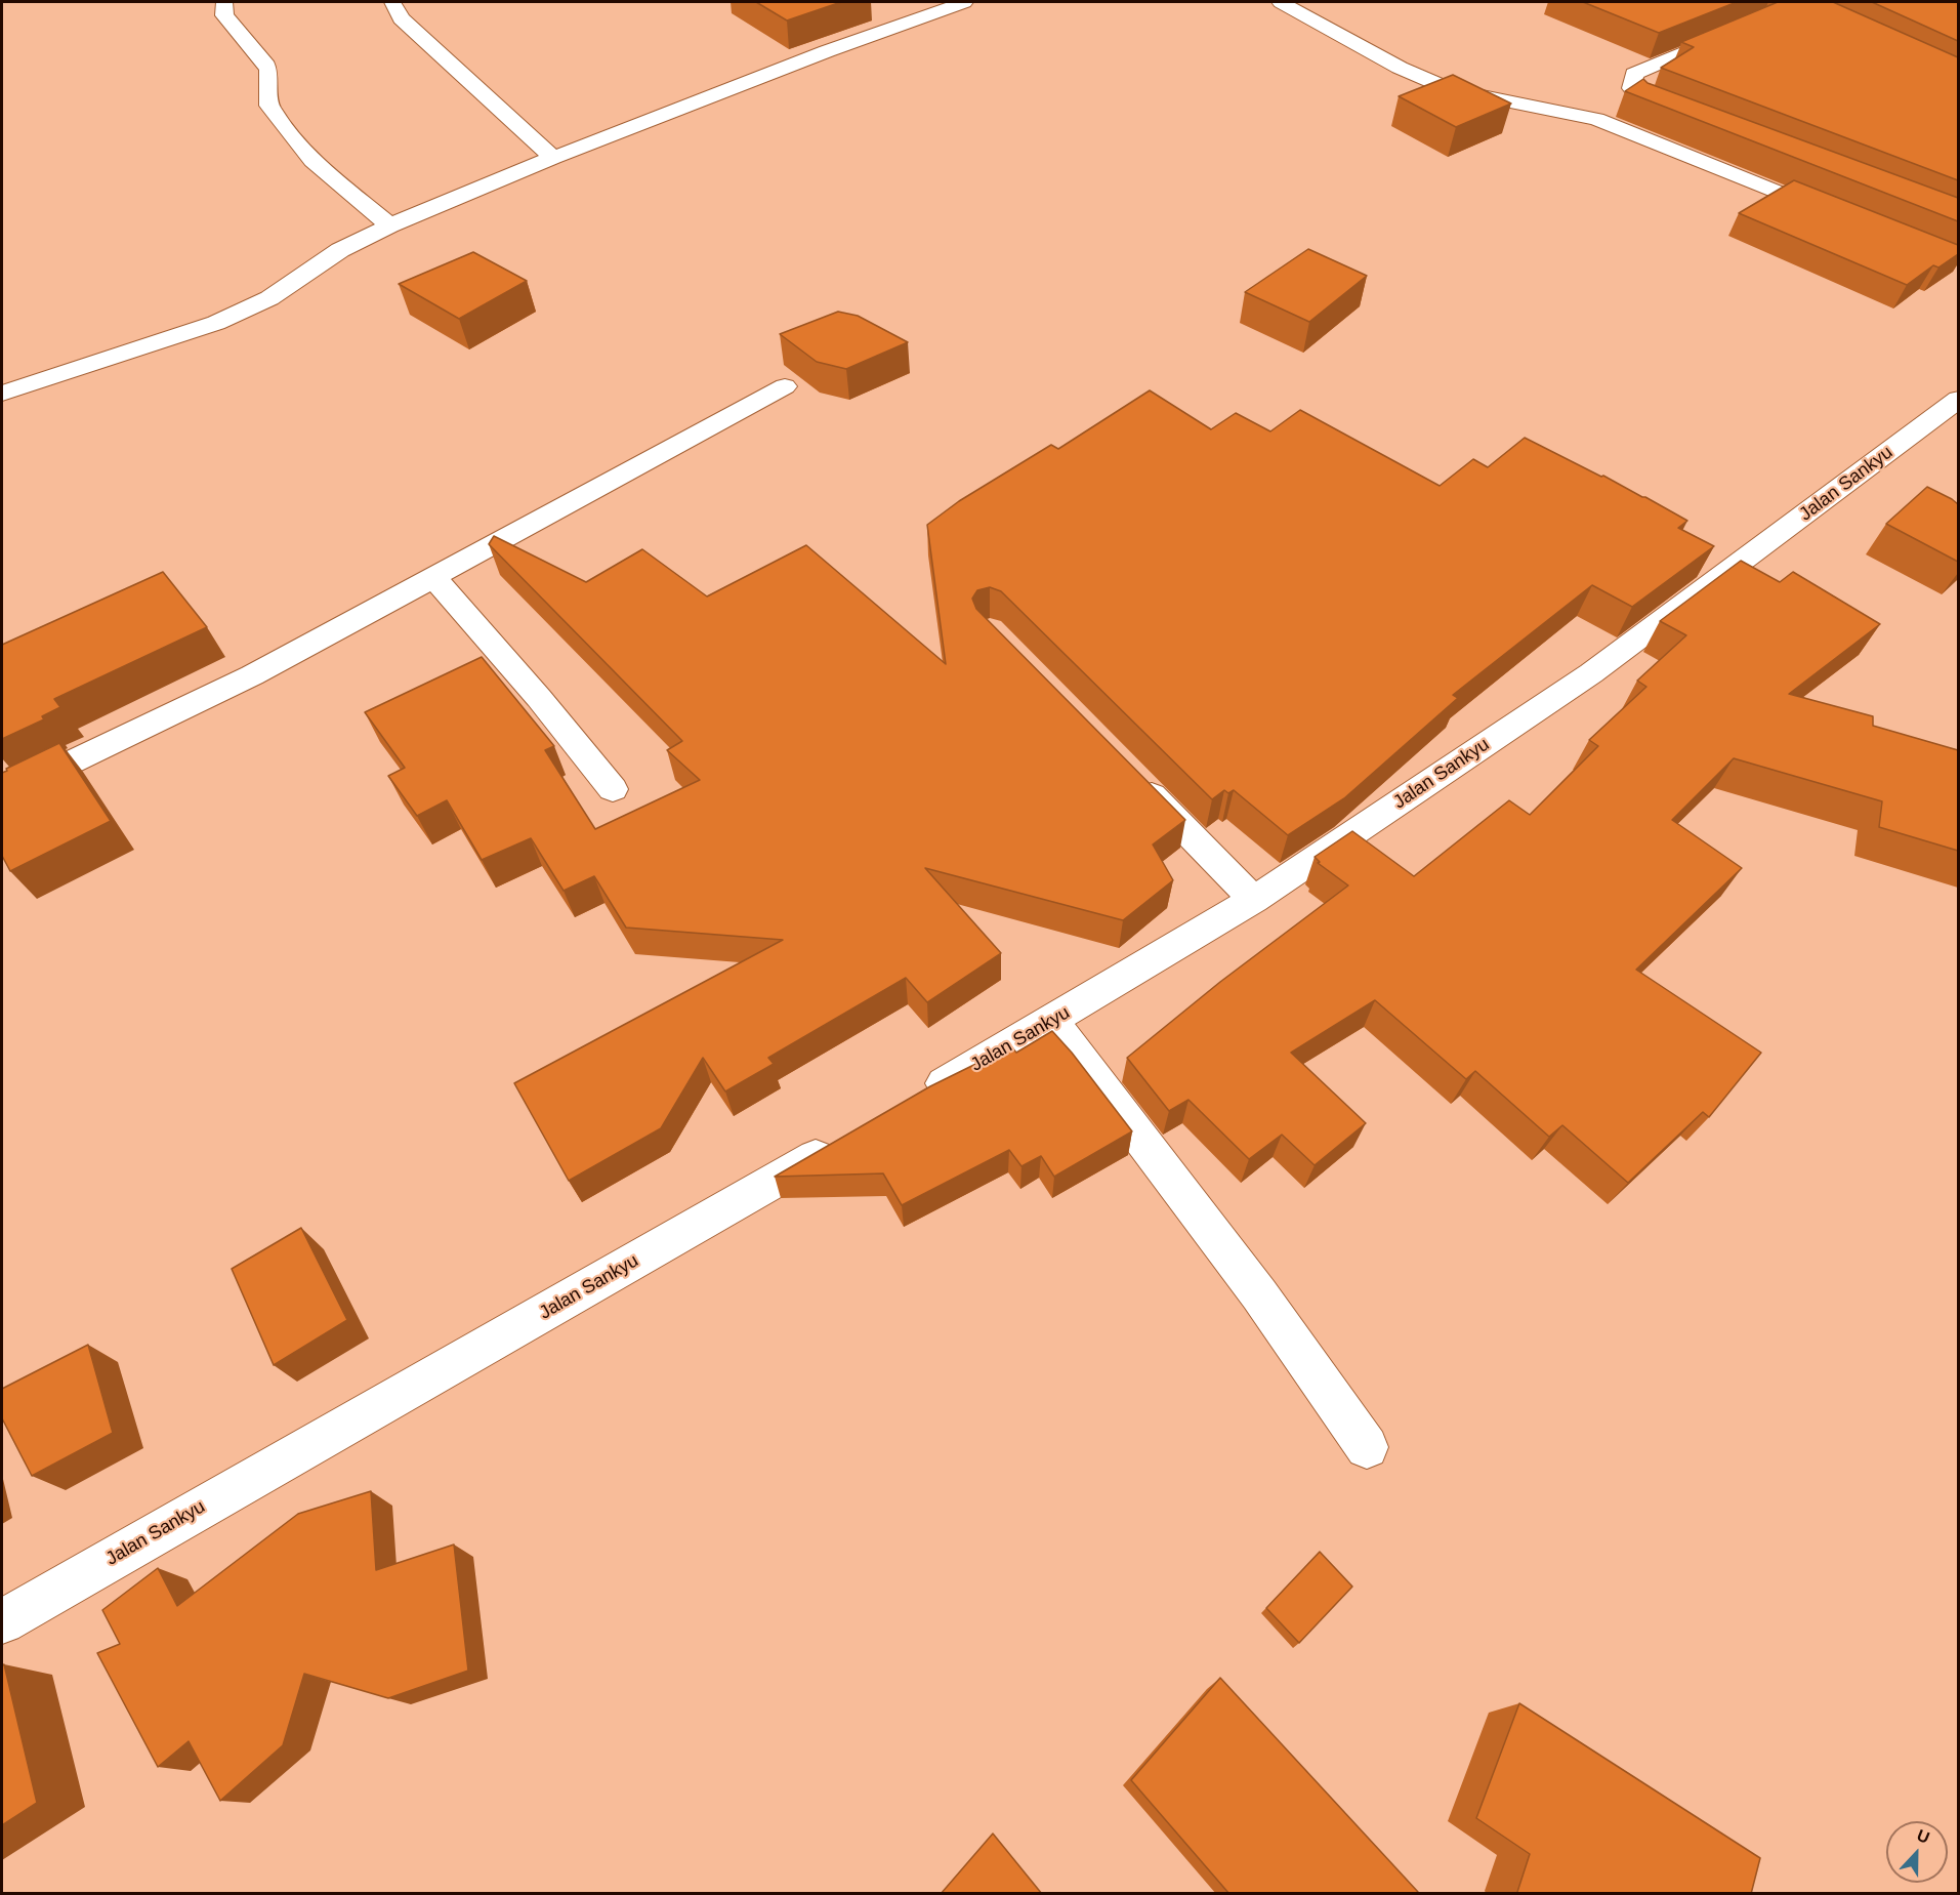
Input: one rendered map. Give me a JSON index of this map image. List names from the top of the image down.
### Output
{
  "streets": {
    "street": ["Jalan Sankyu"]
  },
  "north": "top"
}
